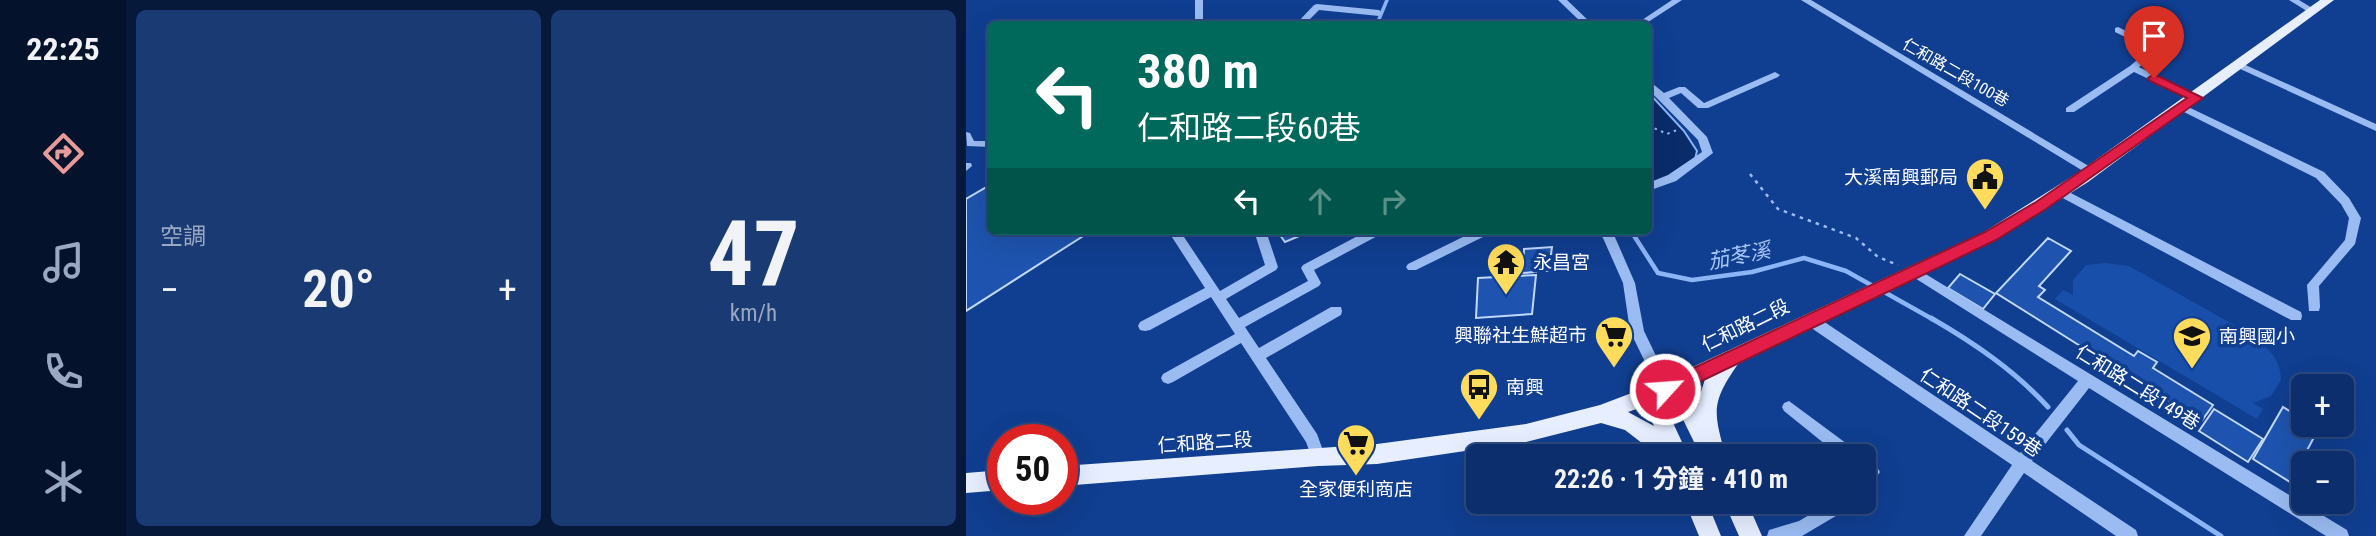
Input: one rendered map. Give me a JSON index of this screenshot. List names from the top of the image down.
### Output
{
  "streets": {
    "main road": ["仁和路二段"],
    "street": ["仁和路二段100巷", "仁和路二段149巷", "仁和路二段159巷"]
  },
  "crossings": [
    ["仁和路二段100巷", "仁和路二段"],
    ["仁和路二段", "仁和路二段149巷"],
    ["仁和路二段", "仁和路二段159巷"]
  ],
  "water": ["茄苳溪"],
  "places": {
    "public building": ["大溪南興郵局"],
    "temple": ["永昌宮"],
    "supermarket": ["興聯社生鮮超市", "全家便利商店"],
    "school or university": ["南興國小"],
    "bus stop": ["南興"]
  },
  "page": {
    "tabs": "22:25",
    "tile": [
      "空調",
      ["47", "km/h"]
    ],
    "turn": ["380 m", "仁和路二段60巷"],
    "heat": ["−", "20°", "+"],
    "map_buttons": ["+", "−"],
    "limit": "50",
    "trip": "22:26 · 1 分鐘 · 410 m"
  }
}
